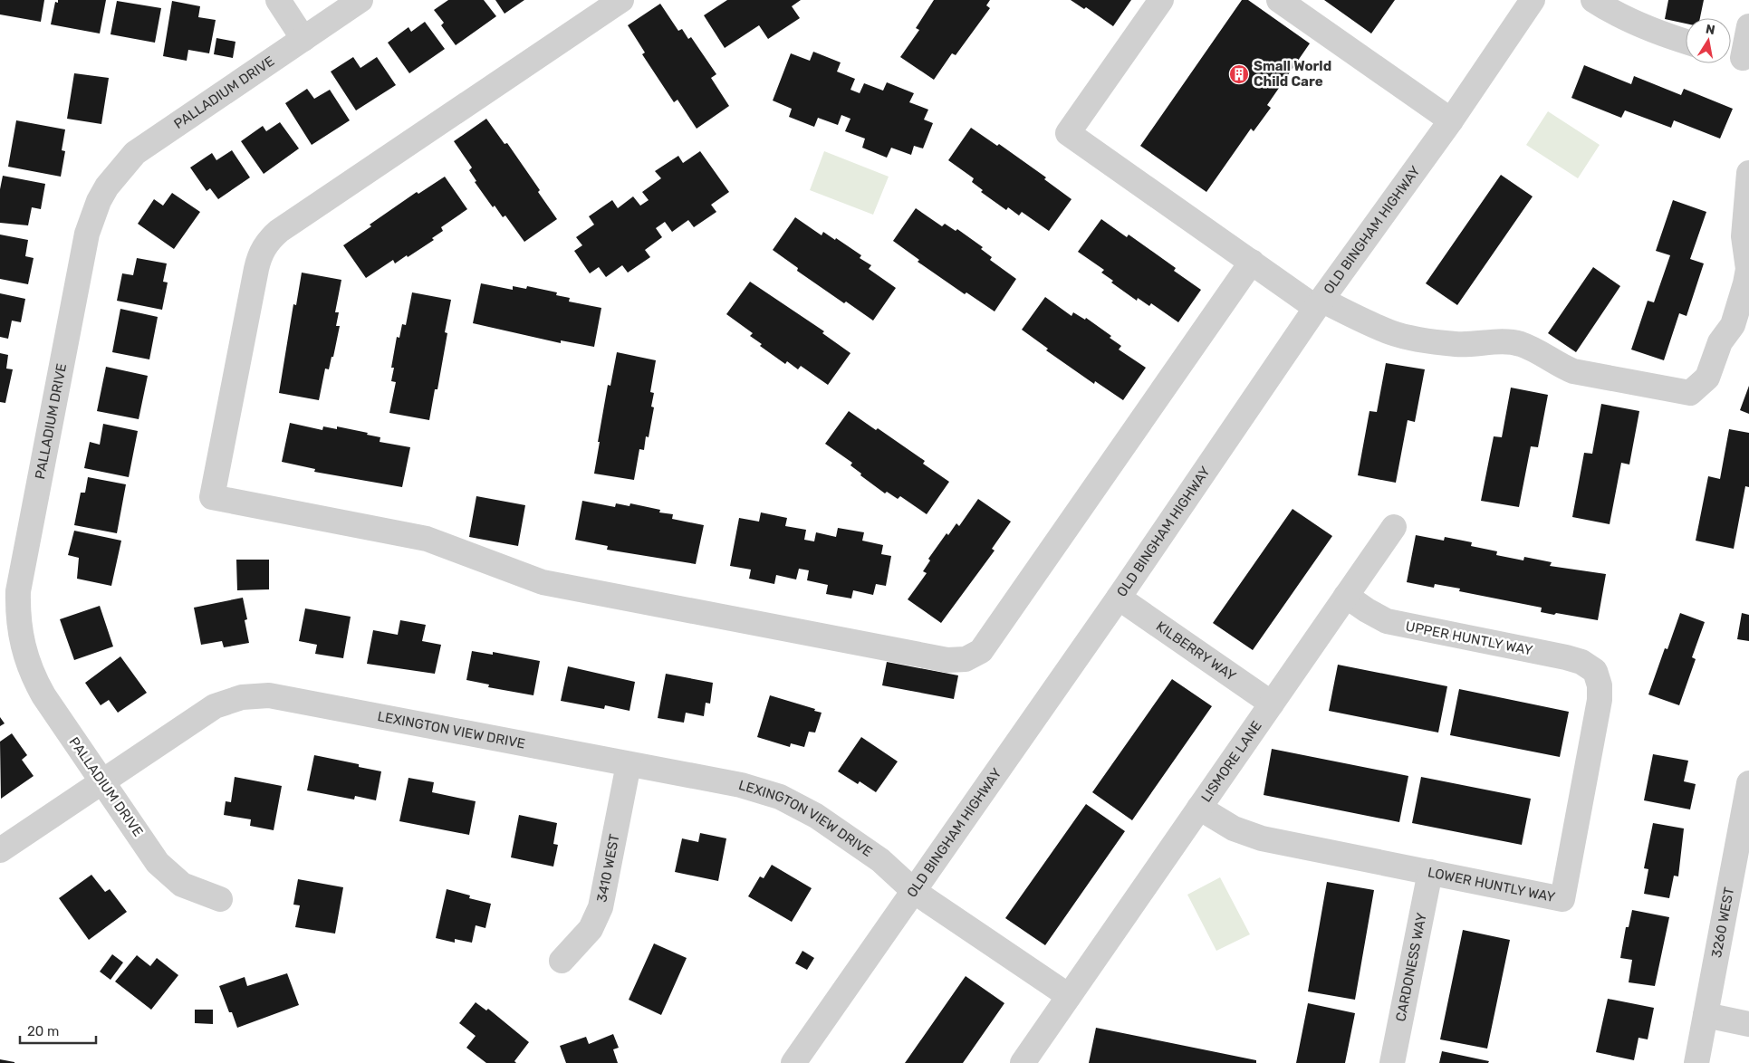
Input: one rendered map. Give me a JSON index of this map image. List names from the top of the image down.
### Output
{
  "streets": {
    "street": [
      "PALLADIUM DRIVE",
      "OLD BINGHAM HIGHWAY",
      "UPPER HUNTLY WAY",
      "KILBERRY WAY",
      "LEXINGTON VIEW DRIVE",
      "LISMORE LANE",
      "3410 WEST",
      "LOWER HUNTLY WAY",
      "3260 WEST",
      "CARDONESS WAY"
    ]
  },
  "crossings": [
    ["PALLADIUM DRIVE", "LEXINGTON VIEW DRIVE"],
    ["OLD BINGHAM HIGHWAY", "KILBERRY WAY"],
    ["OLD BINGHAM HIGHWAY", "LEXINGTON VIEW DRIVE"],
    ["UPPER HUNTLY WAY", "LISMORE LANE"],
    ["UPPER HUNTLY WAY", "LOWER HUNTLY WAY"],
    ["KILBERRY WAY", "LISMORE LANE"],
    ["LEXINGTON VIEW DRIVE", "3410 WEST"],
    ["LISMORE LANE", "LOWER HUNTLY WAY"],
    ["LOWER HUNTLY WAY", "CARDONESS WAY"]
  ],
  "places": {
    "building": ["Small World Child Care"]
  },
  "scale_bar": "20 m",
  "north": "top"
}
